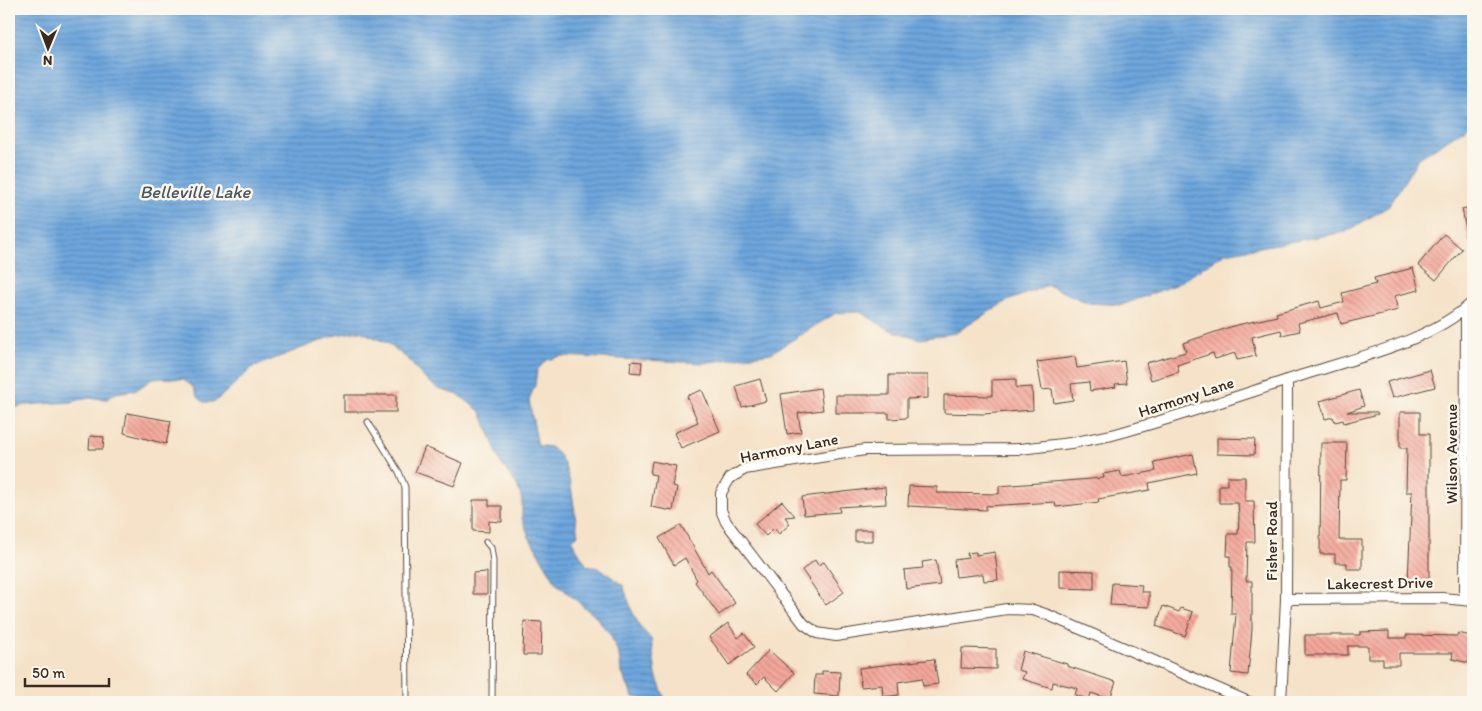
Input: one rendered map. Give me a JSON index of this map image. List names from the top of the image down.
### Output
{
  "streets": {
    "street": [
      "Harmony Lane",
      "Wilson Avenue",
      "Fisher Road",
      "Lakecrest Drive"
    ]
  },
  "crossings": [
    ["Harmony Lane", "Wilson Avenue"],
    ["Harmony Lane", "Fisher Road"],
    ["Wilson Avenue", "Lakecrest Drive"],
    ["Fisher Road", "Lakecrest Drive"]
  ],
  "water": ["Belleville Lake"],
  "scale_bar": "50 m",
  "north": "bottom"
}
